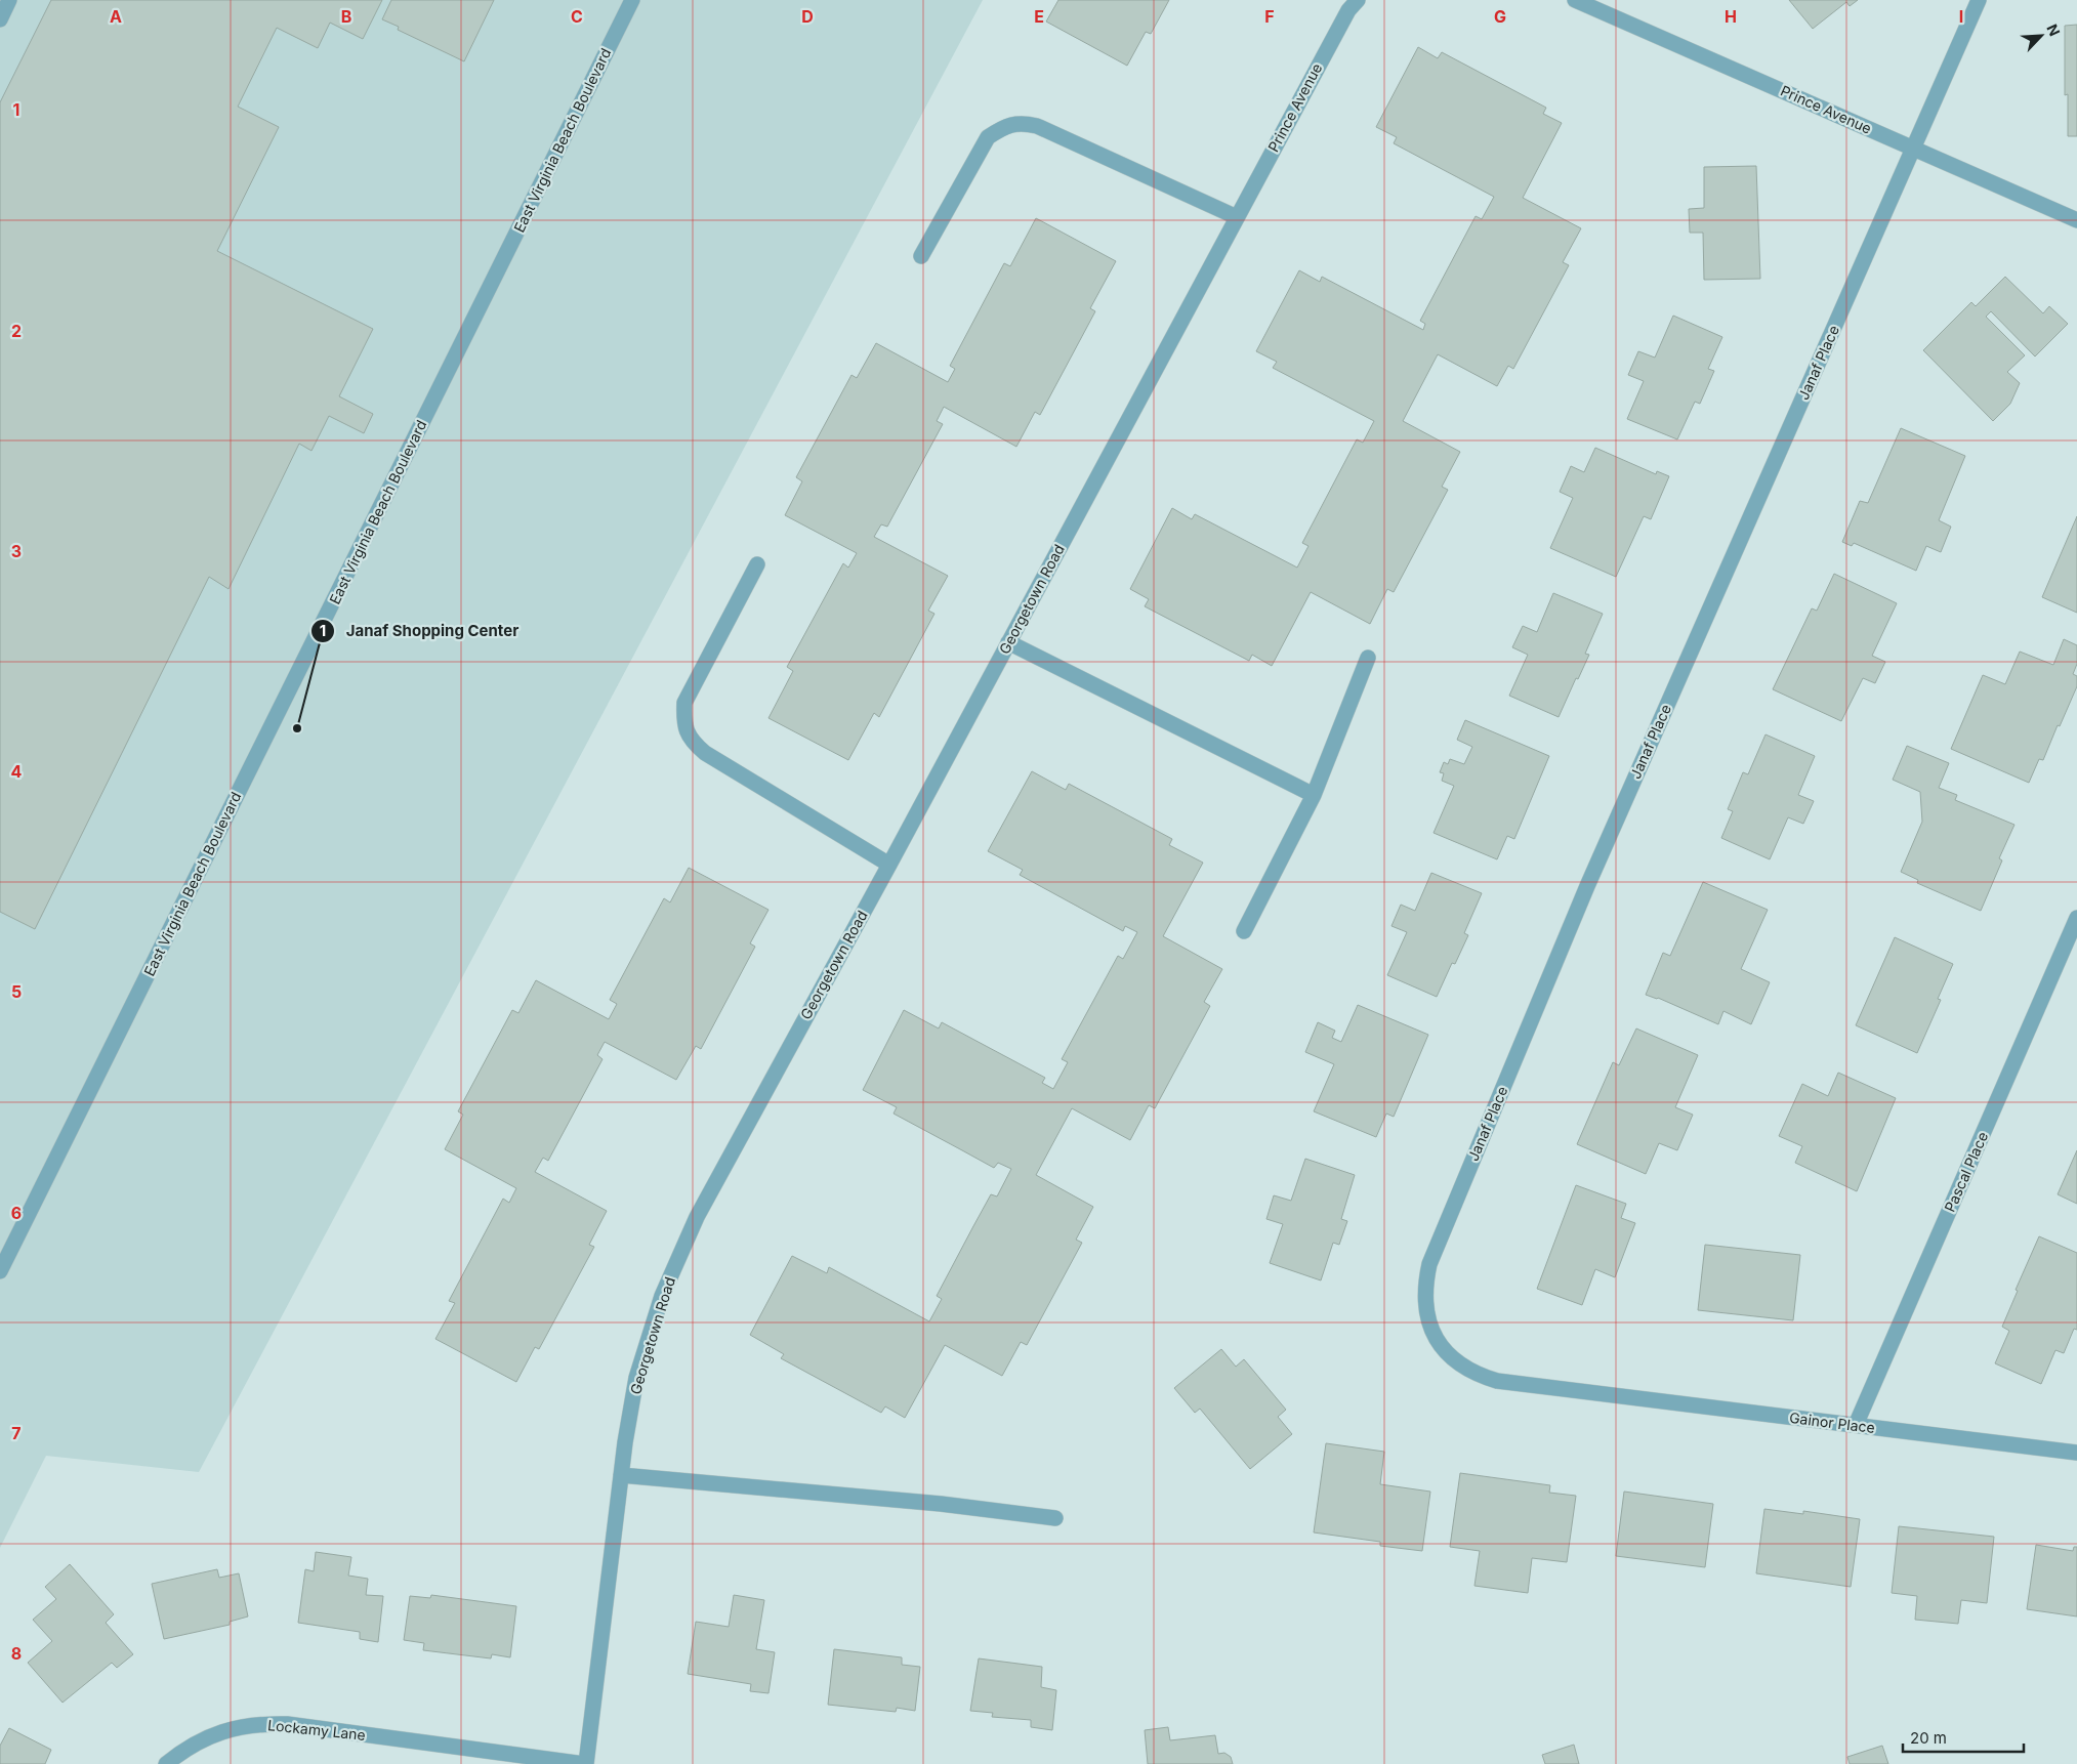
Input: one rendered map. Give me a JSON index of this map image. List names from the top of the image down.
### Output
{
  "streets": {
    "street": [
      "Prince Avenue",
      "East Virginia Beach Boulevard",
      "Janaf Place",
      "Georgetown Road",
      "Pascal Place",
      "Gainor Place",
      "Lockamy Lane"
    ]
  },
  "crossings": [
    ["Prince Avenue", "Janaf Place"],
    ["Prince Avenue", "Georgetown Road"],
    ["Janaf Place", "Gainor Place"],
    ["Georgetown Road", "Lockamy Lane"],
    ["Pascal Place", "Gainor Place"]
  ],
  "places": ["Janaf Shopping Center"],
  "scale_bar": "20 m",
  "north": "top right",
  "grid": {
    "columns": [
      "A",
      "B",
      "C",
      "D",
      "E",
      "F",
      "G",
      "H",
      "I"
    ],
    "rows": [
      "1",
      "2",
      "3",
      "4",
      "5",
      "6",
      "7",
      "8"
    ]
  }
}
